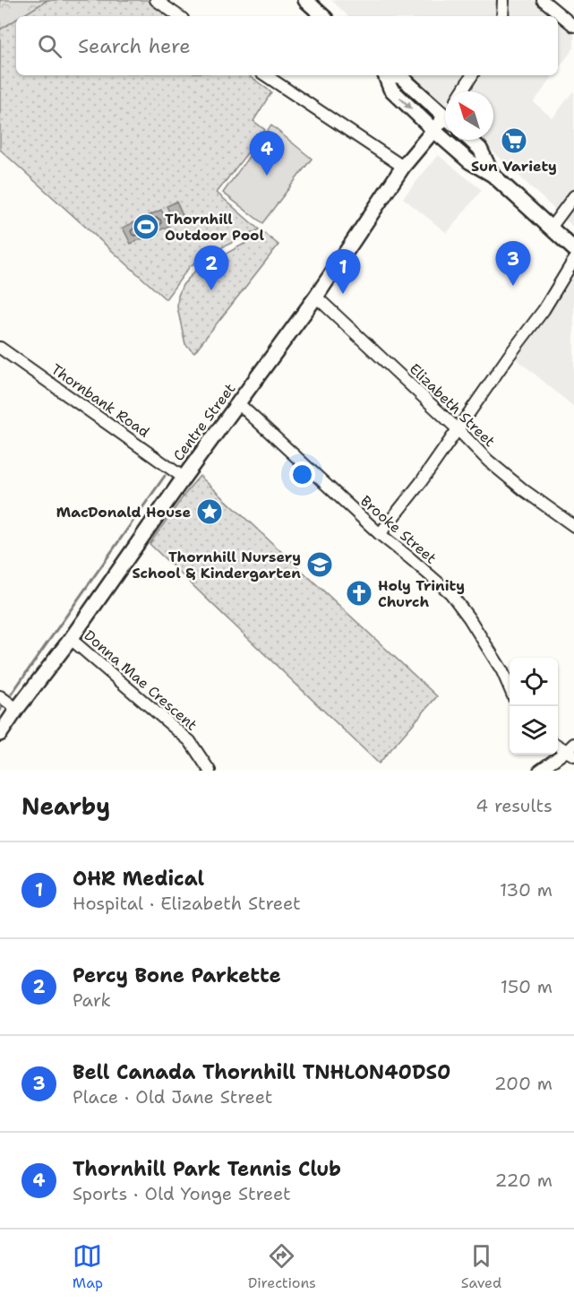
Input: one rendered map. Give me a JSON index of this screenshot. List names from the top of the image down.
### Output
{
  "streets": {
    "main road": ["Centre Street"],
    "street": [
      "Thornbank Road",
      "Elizabeth Street",
      "Brooke Street",
      "Donna Mae Crescent"
    ]
  },
  "crossings": [
    ["Thornbank Road", "Centre Street"],
    ["Elizabeth Street", "Centre Street"],
    ["Centre Street", "Brooke Street"],
    ["Centre Street", "Donna Mae Crescent"]
  ],
  "places": {
    "supermarket": ["Sun Variety"],
    "sports": ["Thornhill Outdoor Pool"],
    "place": ["MacDonald House"],
    "school or university": ["Thornhill Nursery School & Kindergarten"],
    "church": ["Holy Trinity Church"]
  },
  "north": "top left",
  "page": {
    "search": "Search here",
    "pins": [
      "4",
      "3",
      "2",
      "1"
    ],
    "heading": ["Nearby", "4 results"],
    "list": [
      {
        "mark": "1",
        "name": "OHR Medical",
        "note": "Hospital · Elizabeth Street",
        "value": "130 m"
      },
      {
        "mark": "2",
        "name": "Percy Bone Parkette",
        "note": "Park",
        "value": "150 m"
      },
      {
        "mark": "3",
        "name": "Bell Canada Thornhill TNHLON40DS0",
        "note": "Place · Old Jane Street",
        "value": "200 m"
      },
      {
        "mark": "4",
        "name": "Thornhill Park Tennis Club",
        "note": "Sports · Old Yonge Street",
        "value": "220 m"
      }
    ],
    "nav": ["Map", "Directions", "Saved"]
  }
}
